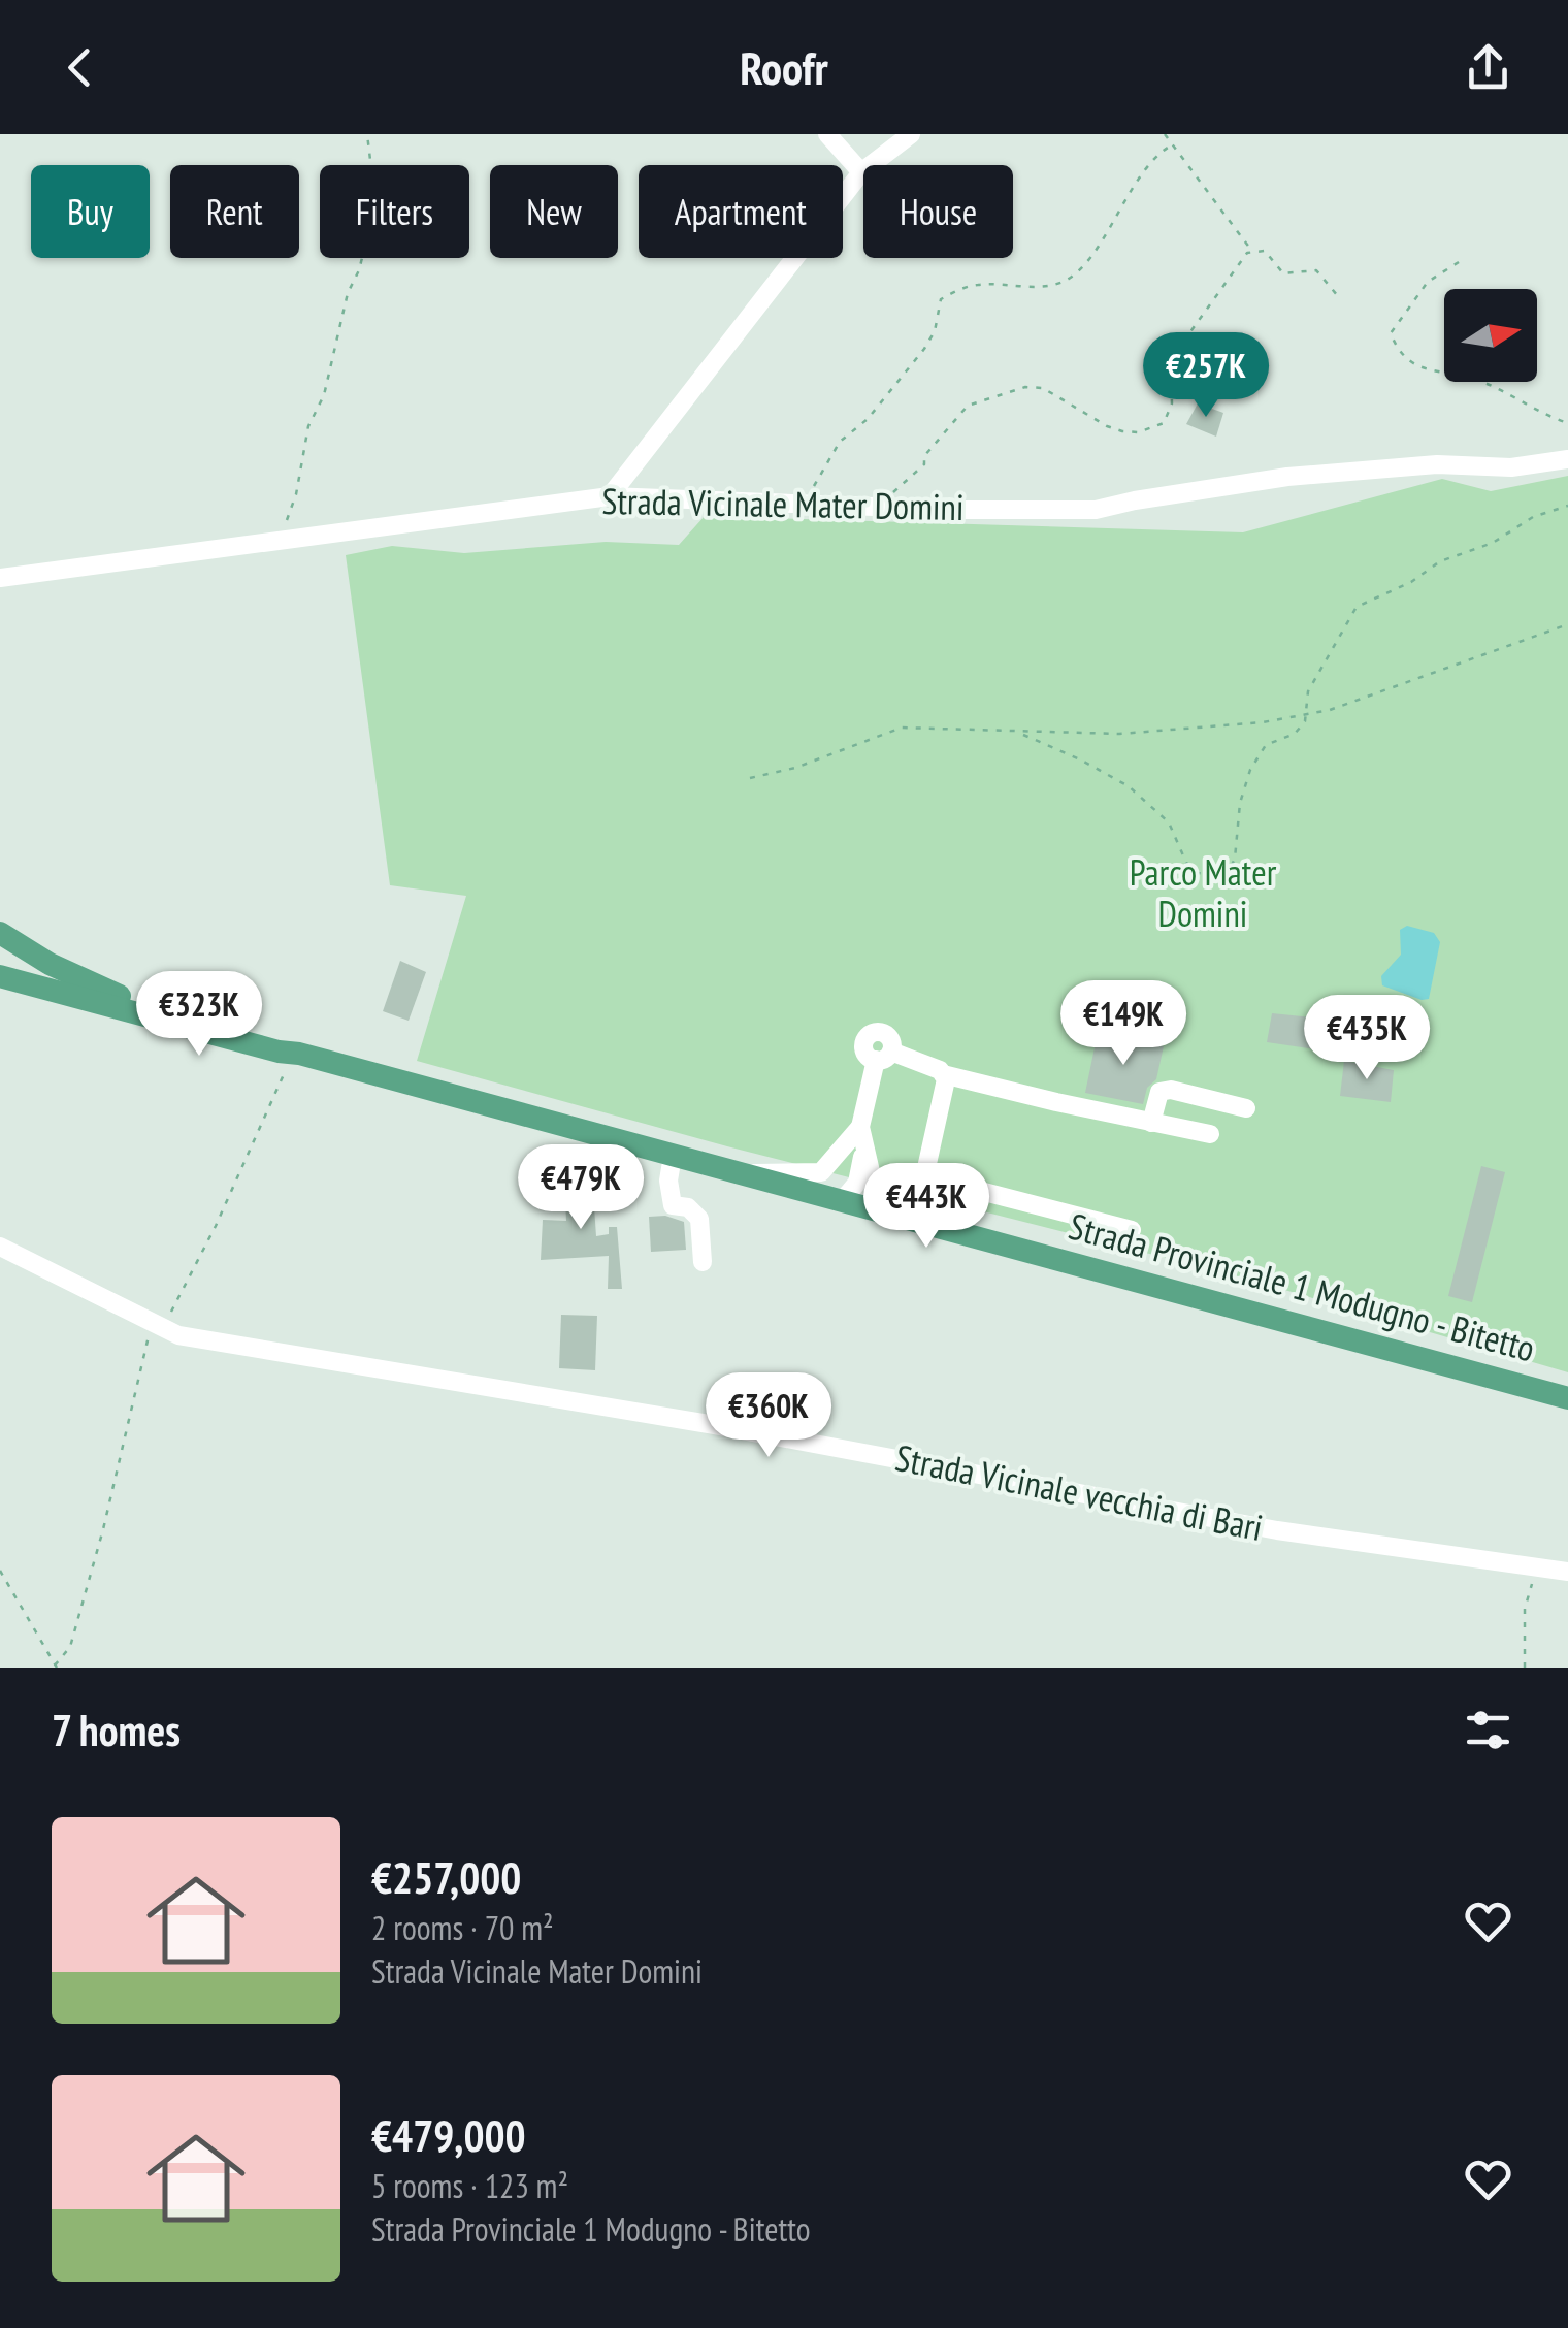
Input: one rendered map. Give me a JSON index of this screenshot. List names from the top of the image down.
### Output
{
  "streets": {
    "main road": ["Strada Provinciale 1 Modugno - Bitetto"],
    "street": ["Strada Vicinale Mater Domini", "Strada Vicinale vecchia di Bari"]
  },
  "parks": ["Parco Mater Domini"],
  "north": "right",
  "page": {
    "header": "Roofr",
    "chip": [
      "Buy",
      "Rent",
      "Filters",
      "New",
      "Apartment",
      "House"
    ],
    "price": [
      "€257K",
      "€323K",
      "€149K",
      "€435K",
      "€479K",
      "€443K",
      "€360K"
    ],
    "heading": "7 homes",
    "list": [
      {
        "name": "€257,000",
        "note": "2 rooms · 70 m² · Strada Vicinale Mater Domini"
      },
      {
        "name": "€479,000",
        "note": "5 rooms · 123 m² · Strada Provinciale 1 Modugno - Bitetto"
      }
    ]
  }
}
